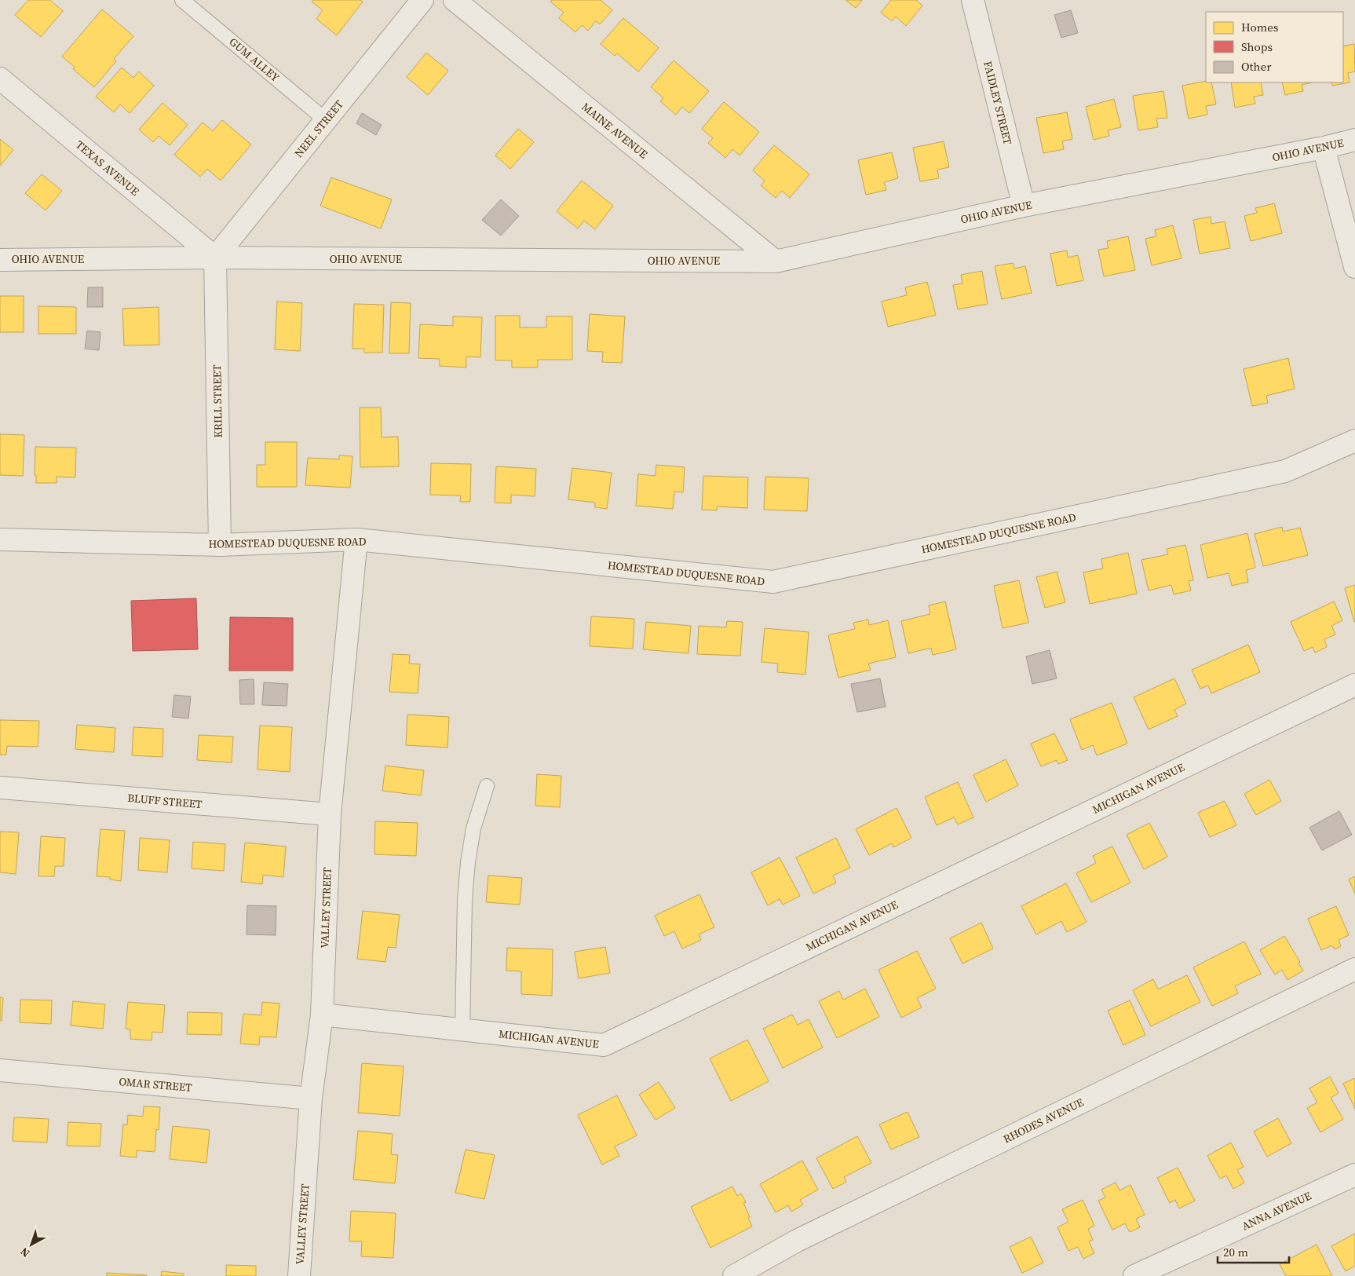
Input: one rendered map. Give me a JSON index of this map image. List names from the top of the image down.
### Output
{
  "streets": {
    "street": [
      "FAIDLEY STREET",
      "NEEL STREET",
      "MAINE AVENUE",
      "OHIO AVENUE",
      "TEXAS AVENUE",
      "KRILL STREET",
      "HOMESTEAD DUQUESNE ROAD",
      "MICHIGAN AVENUE",
      "BLUFF STREET",
      "VALLEY STREET",
      "OMAR STREET",
      "RHODES AVENUE",
      "ANNA AVENUE"
    ],
    "lane": ["GUM ALLEY"]
  },
  "crossings": [
    ["GUM ALLEY", "NEEL STREET"],
    ["FAIDLEY STREET", "OHIO AVENUE"],
    ["NEEL STREET", "OHIO AVENUE"],
    ["NEEL STREET", "TEXAS AVENUE"],
    ["NEEL STREET", "KRILL STREET"],
    ["MAINE AVENUE", "OHIO AVENUE"],
    ["OHIO AVENUE", "TEXAS AVENUE"],
    ["OHIO AVENUE", "KRILL STREET"],
    ["TEXAS AVENUE", "KRILL STREET"],
    ["KRILL STREET", "HOMESTEAD DUQUESNE ROAD"],
    ["HOMESTEAD DUQUESNE ROAD", "VALLEY STREET"],
    ["MICHIGAN AVENUE", "VALLEY STREET"],
    ["BLUFF STREET", "VALLEY STREET"],
    ["VALLEY STREET", "OMAR STREET"]
  ],
  "legend": ["Homes", "Shops", "Other"],
  "scale_bar": "20 m",
  "north": "bottom left"
}
